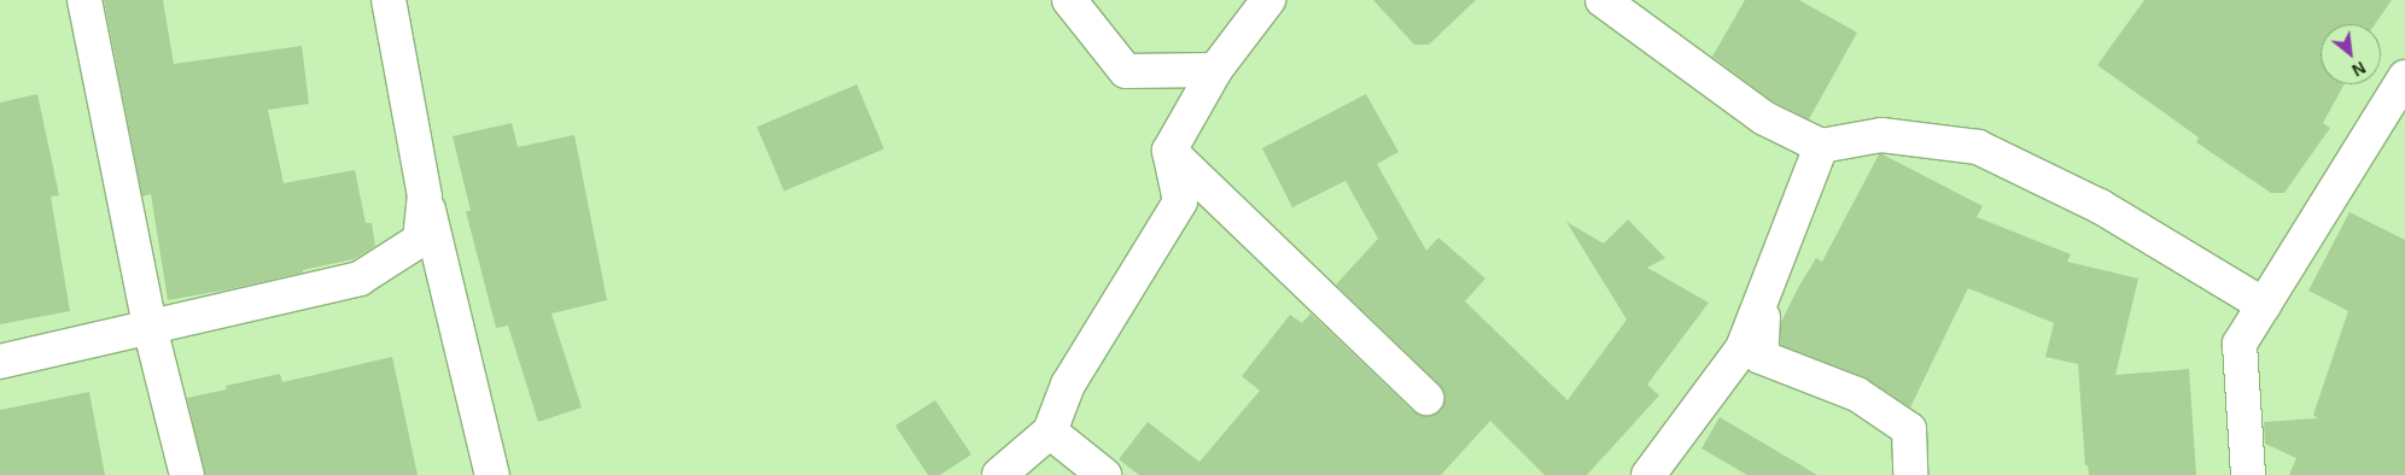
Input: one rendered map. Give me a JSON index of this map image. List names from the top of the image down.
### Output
{
  "north": "bottom right"
}
